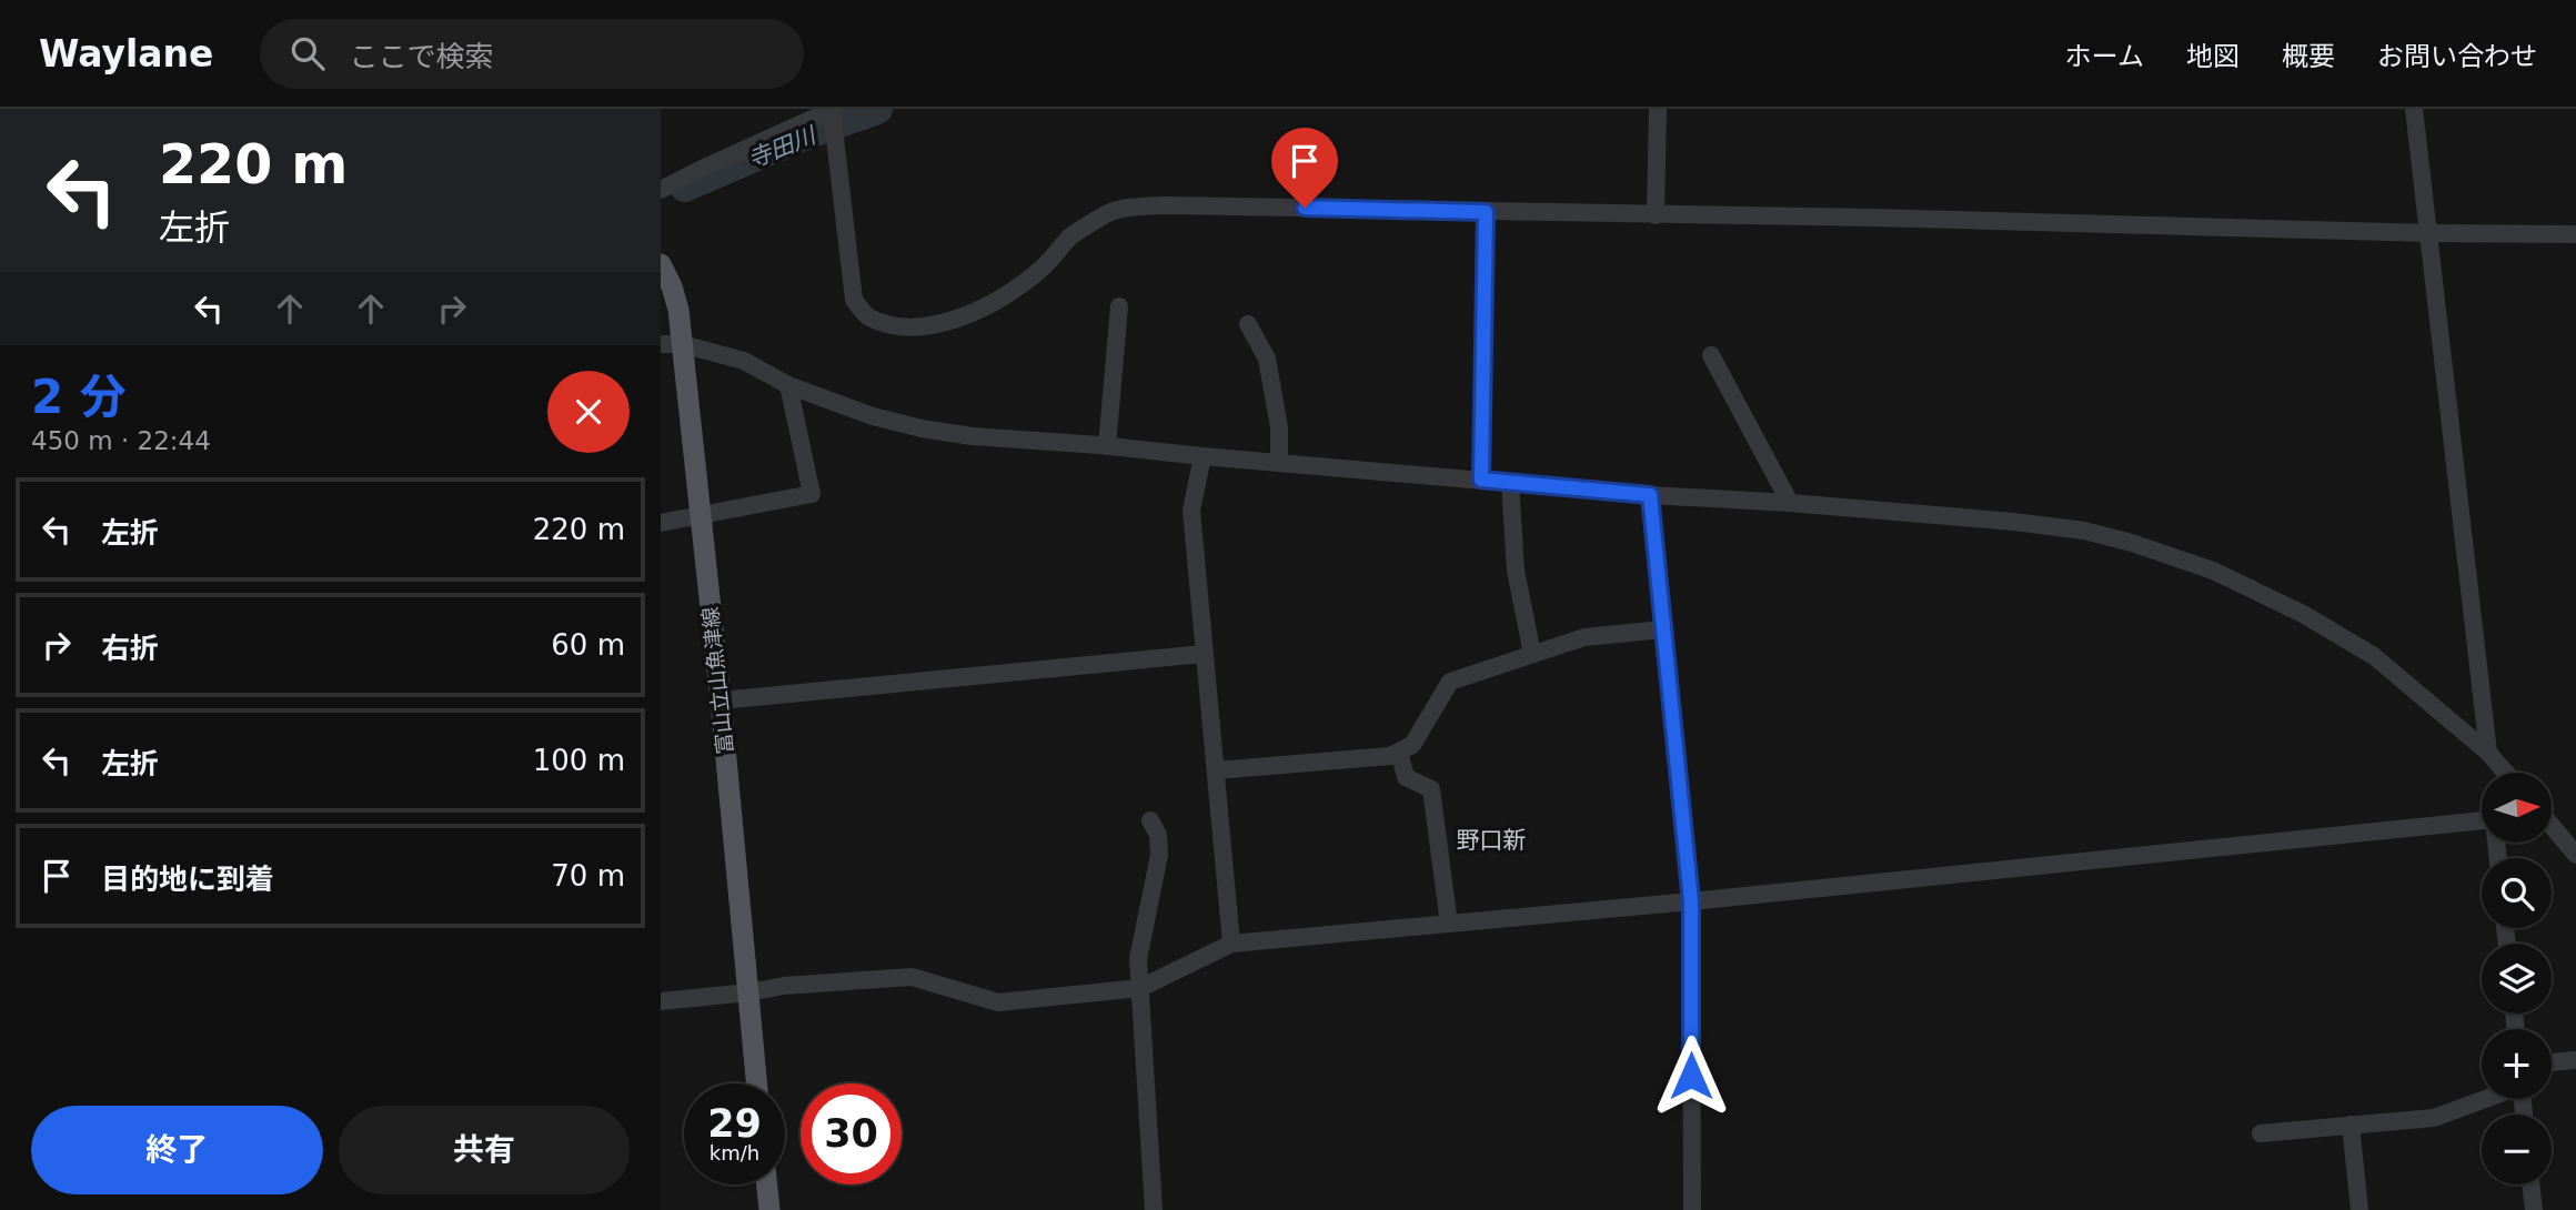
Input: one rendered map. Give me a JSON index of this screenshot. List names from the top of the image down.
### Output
{
  "streets": {
    "main road": ["富山立山魚津線"]
  },
  "districts": ["野口新"],
  "water": ["寺田川"],
  "north": "right",
  "page": {
    "header": "Waylane",
    "search": "ここで検索",
    "nav": [
      "ホーム",
      "地図",
      "概要",
      "お問い合わせ"
    ],
    "turn": ["220 m", "左折"],
    "heading": ["2 分", "450 m · 22:44"],
    "list": [
      {
        "name": "左折",
        "value": "220 m"
      },
      {
        "name": "右折",
        "value": "60 m"
      },
      {
        "name": "左折",
        "value": "100 m"
      },
      {
        "name": "目的地に到着",
        "value": "70 m"
      }
    ],
    "map_buttons": ["+", "−"],
    "speed": "29 km/h",
    "limit": "30",
    "buttons": ["終了", "共有"]
  }
}
